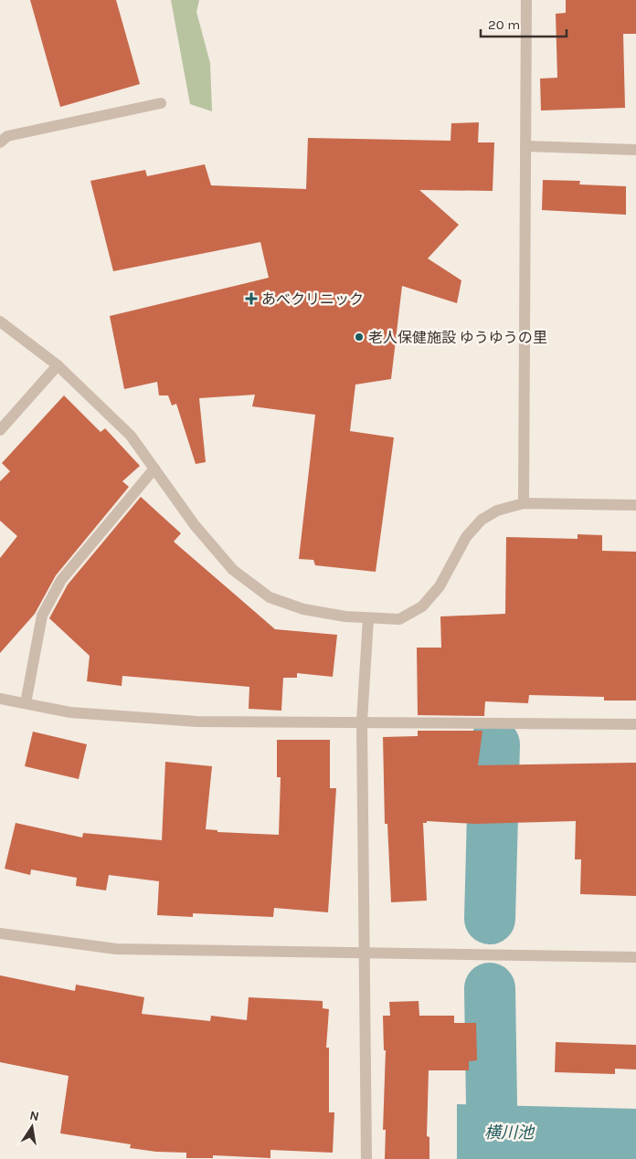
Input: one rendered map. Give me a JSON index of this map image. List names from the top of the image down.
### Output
{
  "water": ["横川池"],
  "places": {
    "health": ["あべクリニック"],
    "other": ["老人保健施設 ゆうゆうの里"]
  },
  "scale_bar": "20 m",
  "north": "top"
}
